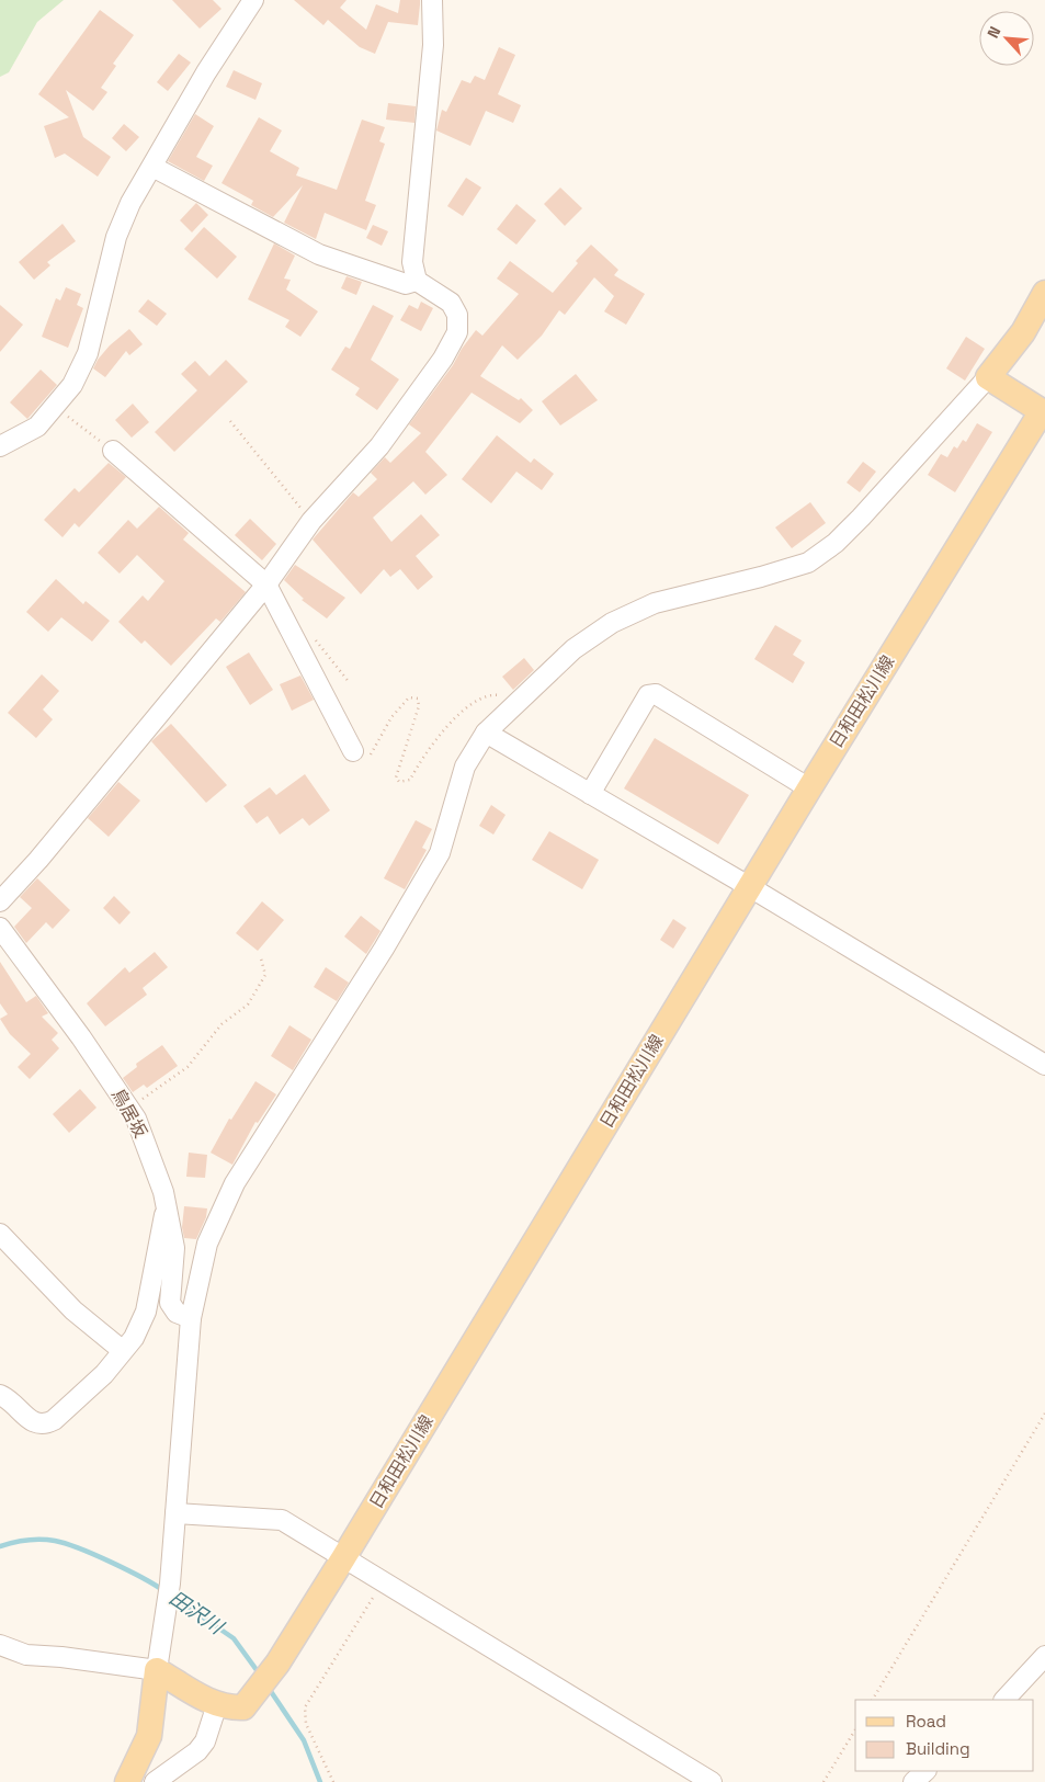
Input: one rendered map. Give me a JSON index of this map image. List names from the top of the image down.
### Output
{
  "streets": {
    "main road": ["日和田松川線"],
    "street": ["鳥居坂"]
  },
  "water": ["田沢川"],
  "legend": ["Road", "Building"],
  "north": "top left"
}
